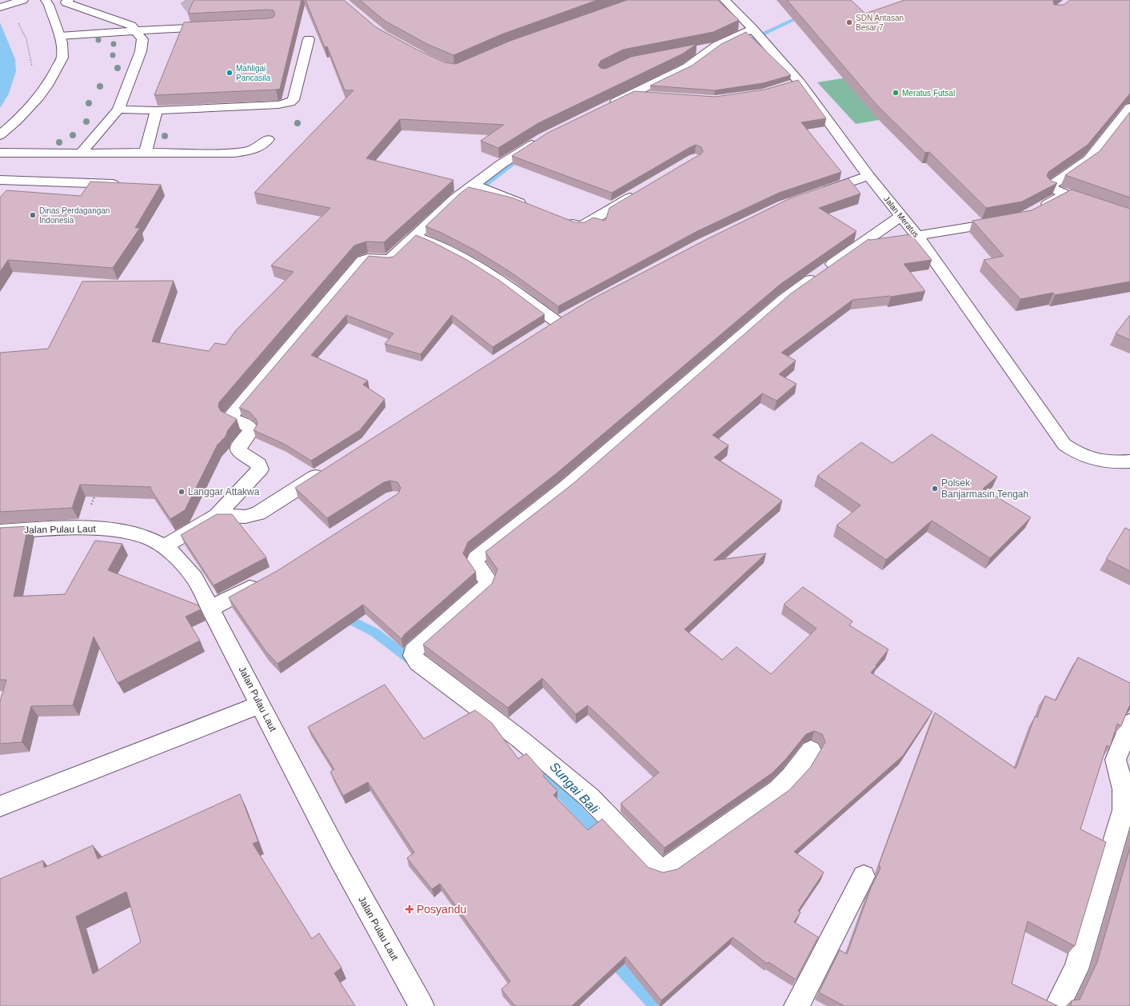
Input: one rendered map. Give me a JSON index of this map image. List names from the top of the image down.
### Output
{
  "streets": {
    "main road": ["Jalan Meratus", "Jalan Pulau Laut"]
  },
  "water": ["Sungai Bali"],
  "places": {
    "other": [
      "SDN Antasan Besar 7",
      "Mahligai Pancasila",
      "Meratus Futsal",
      "Dinas Perdagangan Indonesia",
      "Polsek Banjarmasin Tengah",
      "Langgar Attakwa"
    ],
    "health": ["Posyandu"]
  }
}
